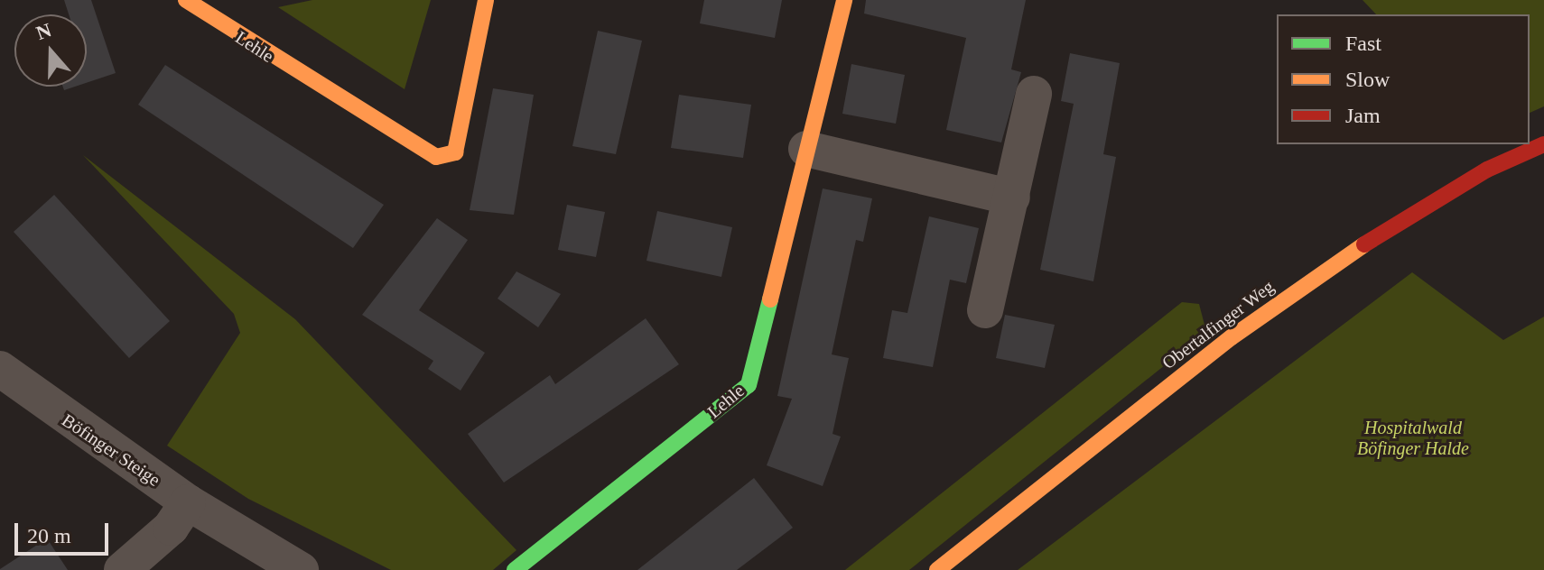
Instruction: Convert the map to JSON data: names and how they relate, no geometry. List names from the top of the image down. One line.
{"streets":{"street":["Lehle","Obertalfinger Weg","Böfinger Steige"]},"parks":["Hospitalwald Böfinger Halde"],"legend":["Fast","Slow","Jam"],"scale_bar":"20 m","north":"top"}
